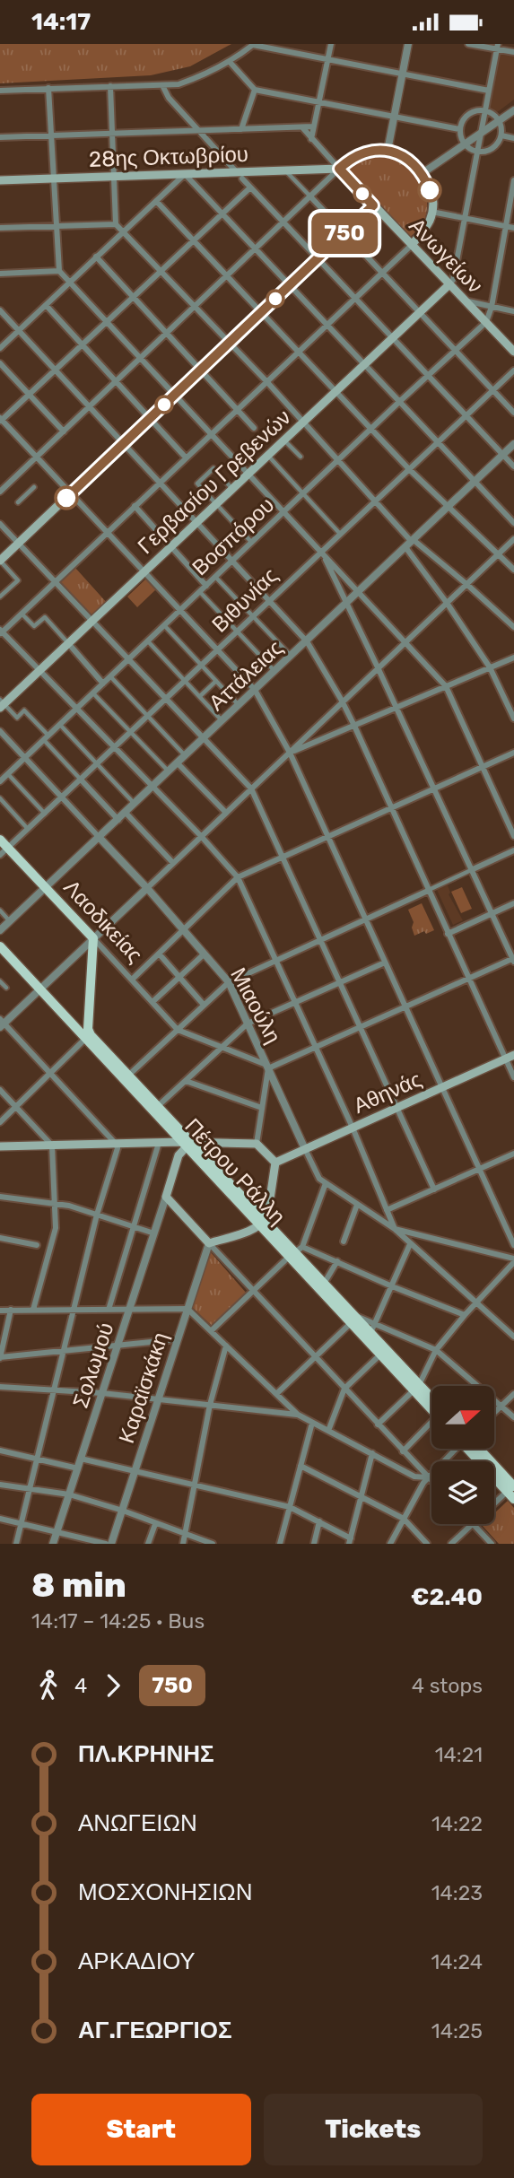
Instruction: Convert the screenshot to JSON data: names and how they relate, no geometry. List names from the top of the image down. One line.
{"streets":{"main road":["28ης Οκτωβρίου","Ανωγείων","Γερβασίου Γρεβενών","Λαοδικείας","Αθηνάς","Πέτρου Ράλλη"],"street":["Βοσπόρου","Βιθυνίας","Αττάλειας","Μιαούλη","Σολωμού","Καραϊσκάκη"]},"crossings":[["28ης Οκτωβρίου","Ανωγείων"],["Ανωγείων","Γερβασίου Γρεβενών"],["Ανωγείων","Βοσπόρου"],["Βιθυνίας","Λαοδικείας"],["Αττάλειας","Λαοδικείας"],["Αττάλειας","Μιαούλη"],["Λαοδικείας","Πέτρου Ράλλη"],["Μιαούλη","Αθηνάς"]],"lines":["bus line 750"],"north":"right","page":{"status":"14:17","on_map":"750","heading":["8 min","14:17 – 14:25 · Bus","€2.40"],"legs":["4","750","4 stops"],"list":[{"name":"ΠΛ.ΚΡΗΝΗΣ","value":"14:21"},{"name":"ΑΝΩΓΕΙΩΝ","value":"14:22"},{"name":"ΜΟΣΧΟΝΗΣΙΩΝ","value":"14:23"},{"name":"ΑΡΚΑΔΙΟΥ","value":"14:24"},{"name":"ΑΓ.ΓΕΩΡΓΙΟΣ","value":"14:25"}],"buttons":["Start","Tickets"]}}
